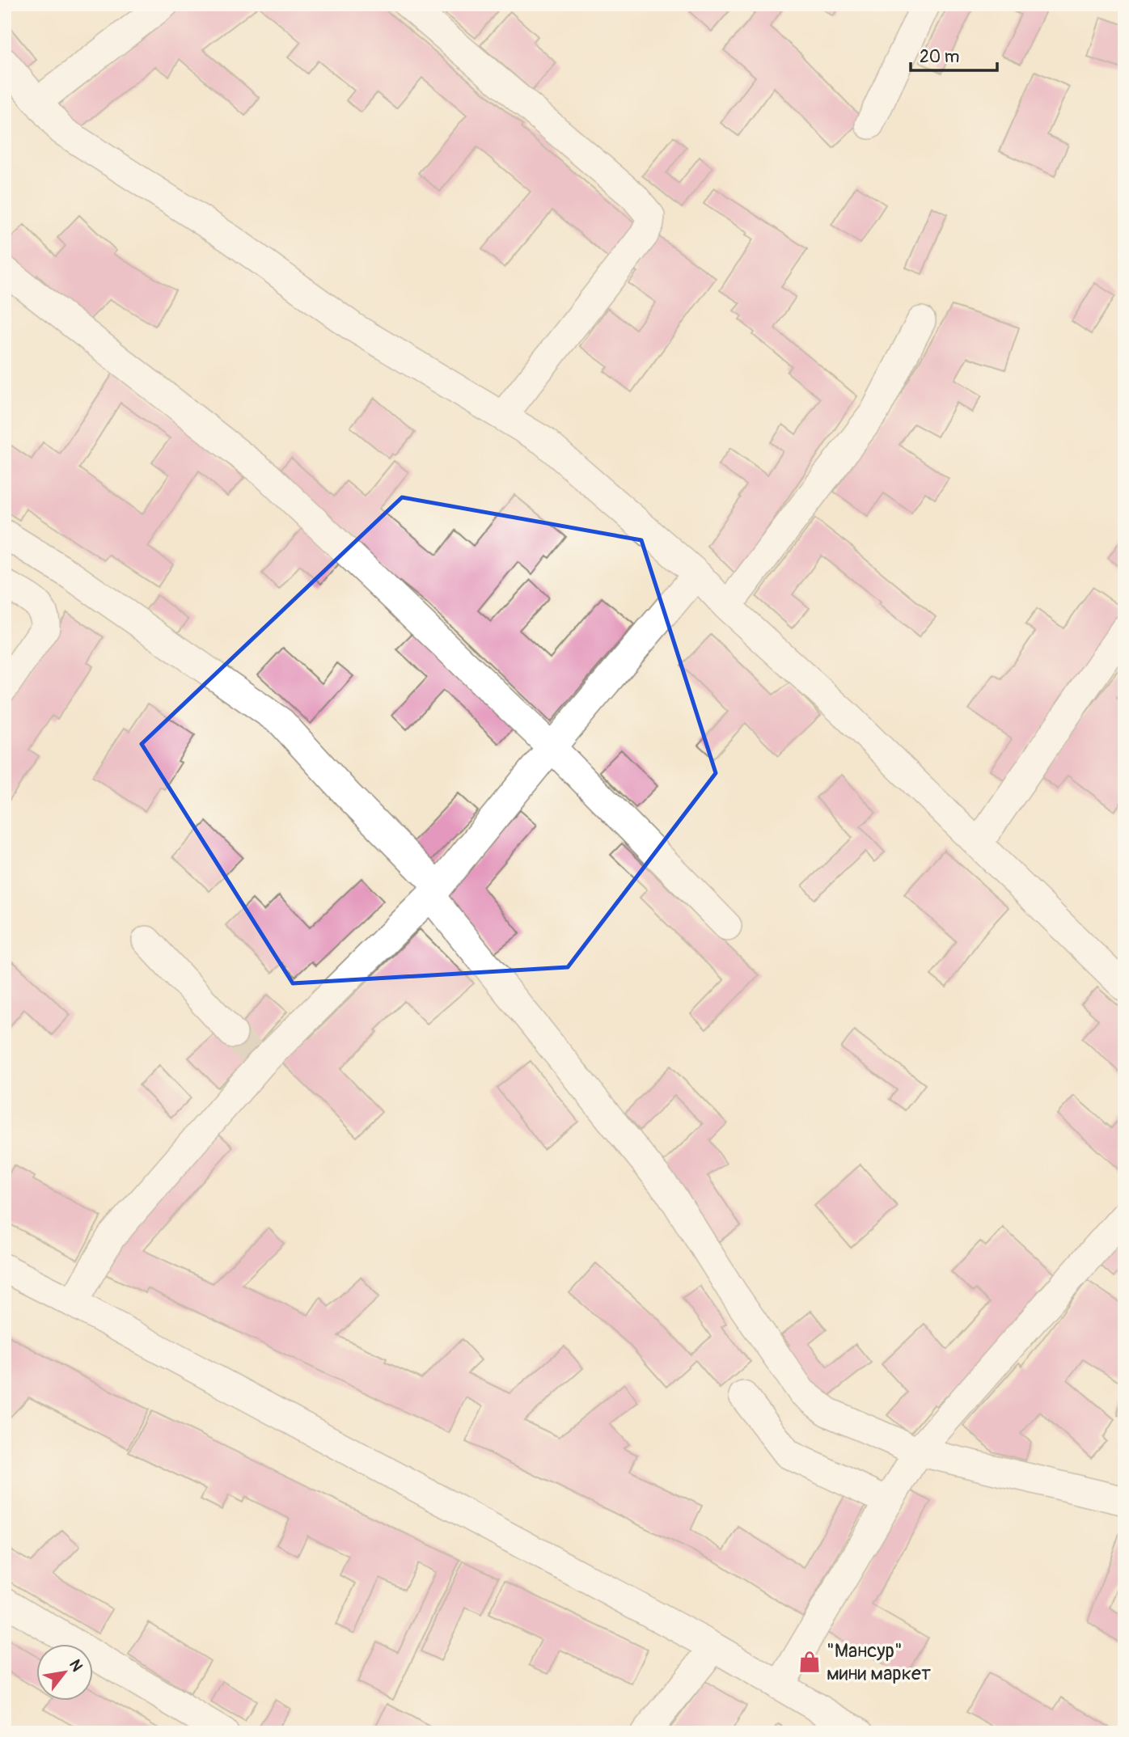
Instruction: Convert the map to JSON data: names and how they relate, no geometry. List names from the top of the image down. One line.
{"places":{"shop":["\"Мансур\" мини маркет"]},"scale_bar":"20 m","north":"top right"}
